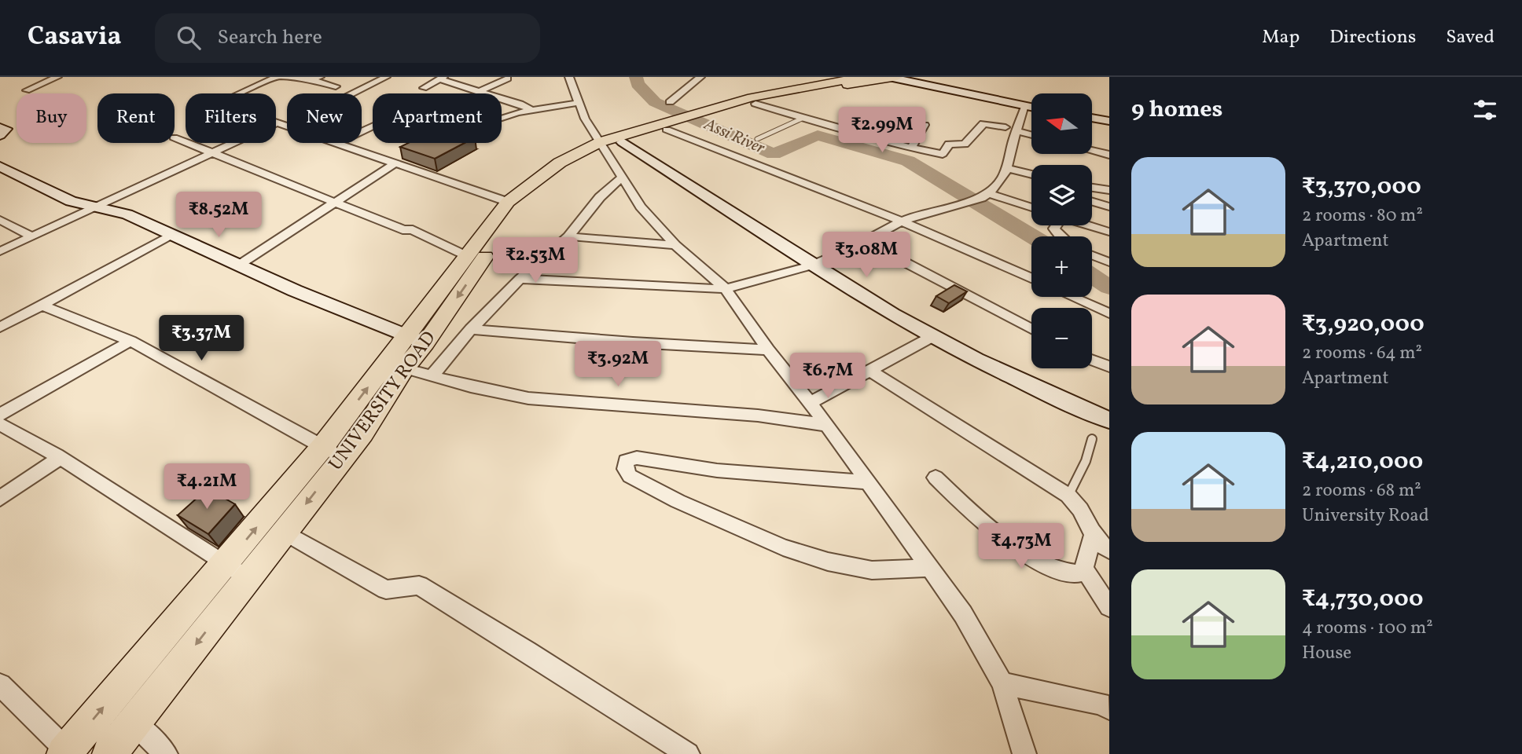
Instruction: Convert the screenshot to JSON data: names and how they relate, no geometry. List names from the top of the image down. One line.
{"streets":{"main road":["UNIVERSITY ROAD"]},"water":["Assi River"],"north":"left","page":{"header":"Casavia","search":"Search here","nav":["Map","Directions","Saved"],"heading":"9 homes","map_buttons":["+","−"],"chip":["Buy","Rent","Filters","New","Apartment"],"price":["₹2.99M","₹8.52M","₹3.08M","₹2.53M","₹3.37M","₹3.92M","₹6.7M","₹4.21M","₹4.73M"],"list":[{"name":"₹3,370,000","note":"2 rooms · 80 m² · Apartment"},{"name":"₹3,920,000","note":"2 rooms · 64 m² · Apartment"},{"name":"₹4,210,000","note":"2 rooms · 68 m² · University Road"},{"name":"₹4,730,000","note":"4 rooms · 100 m² · House"}]}}
